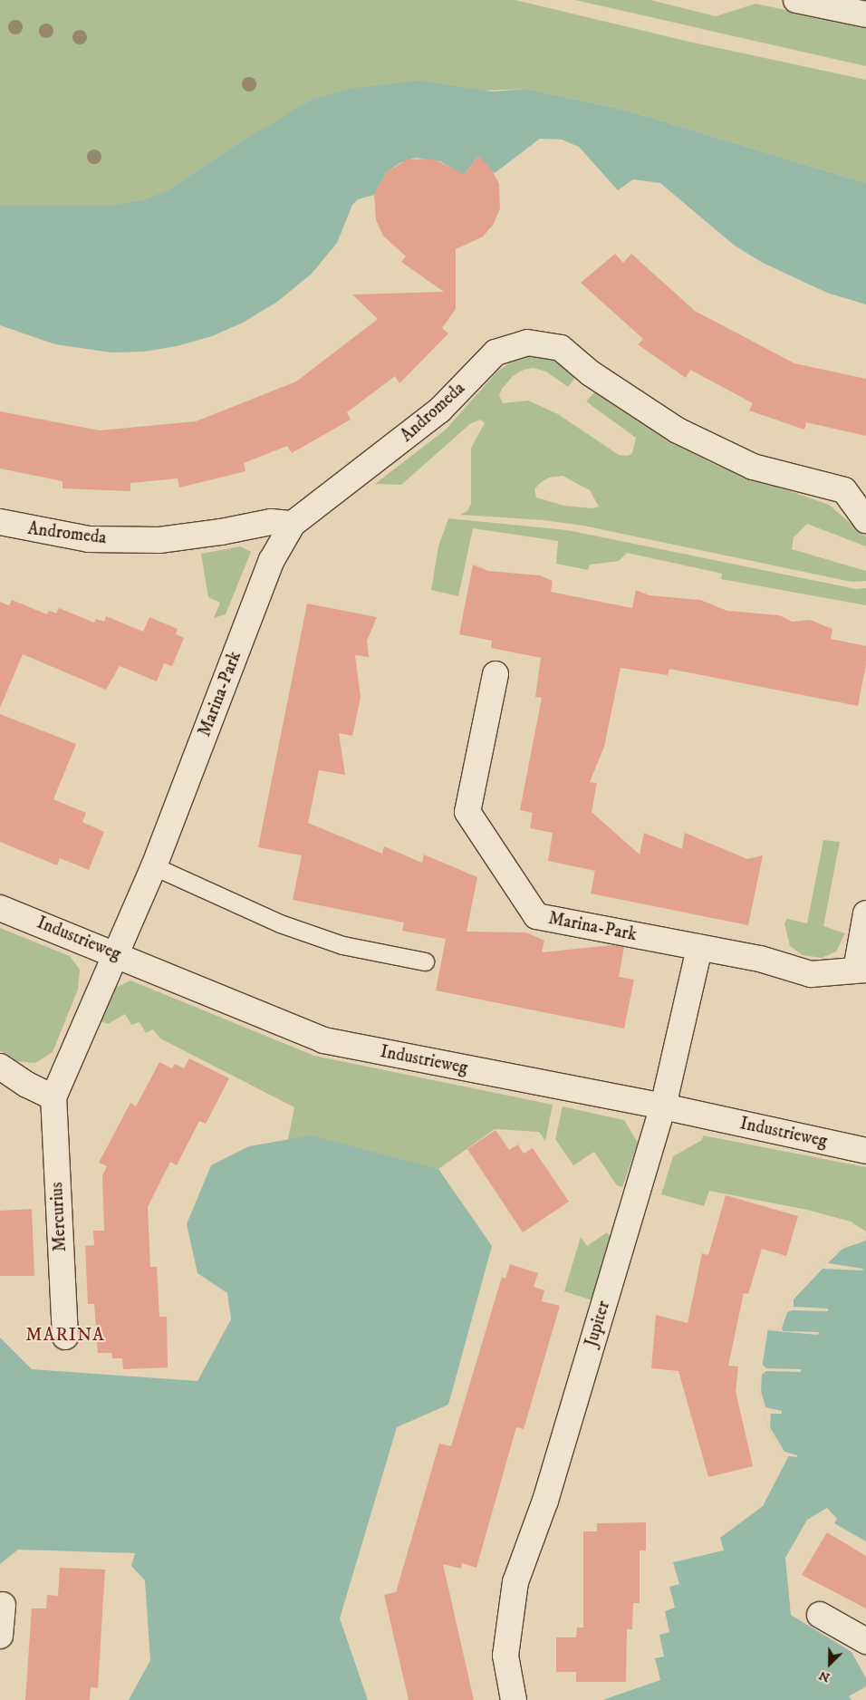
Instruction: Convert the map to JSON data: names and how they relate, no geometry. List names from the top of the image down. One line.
{"streets":{"street":["Andromeda","Marina-Park","Industrieweg","Mercurius","Jupiter"]},"crossings":[["Andromeda","Marina-Park"],["Marina-Park","Industrieweg"],["Marina-Park","Mercurius"],["Marina-Park","Jupiter"],["Industrieweg","Mercurius"],["Industrieweg","Jupiter"]],"districts":["MARINA"],"north":"bottom left"}
